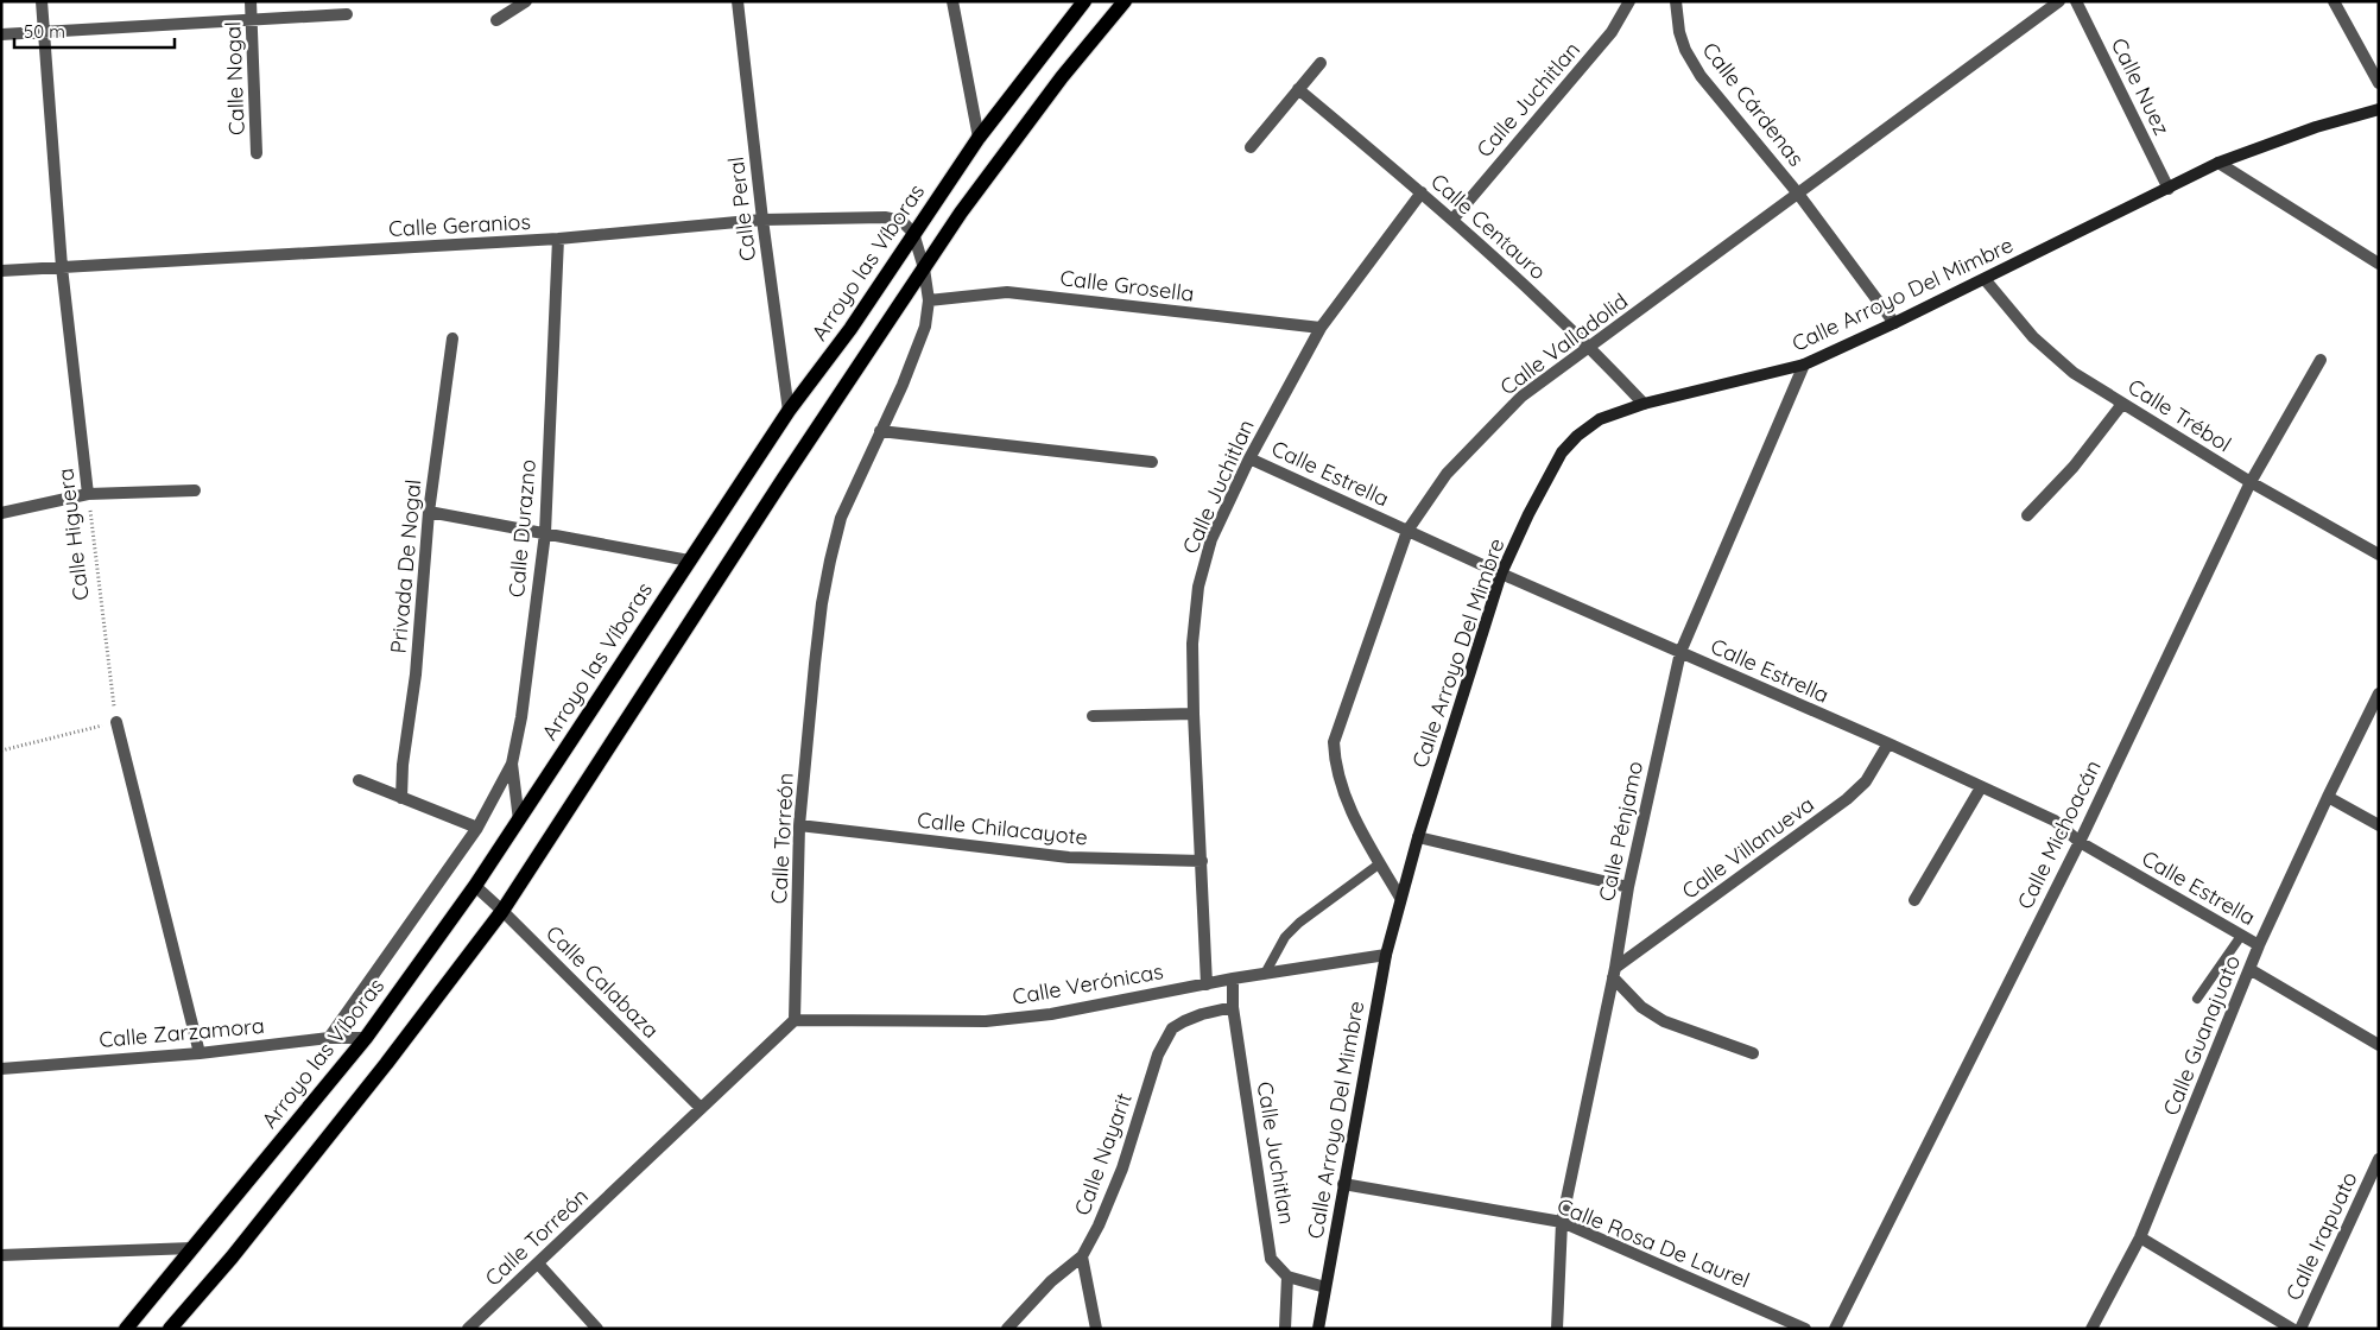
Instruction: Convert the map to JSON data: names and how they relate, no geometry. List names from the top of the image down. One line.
{"streets":{"main road":["Arroyo las Víboras"],"street":["Calle Nogal","Calle Nuez","Calle Juchitlan","Calle Cárdenas","Calle Peral","Calle Geranios","Calle Centauro","Calle Grosella","Calle Arroyo Del Mimbre","Calle Valladolid","Calle Trébol","Calle Estrella","Calle Durazno","Calle Higuera","Privada De Nogal","Calle Chilacayote","Calle Pénjamo","Calle Michoacán","Calle Torreón","Calle Villanueva","Calle Calabaza","Calle Verónicas","Calle Zarzamora","Calle Guanajuato","Calle Nayarit","Calle Irapuato","Calle Rosa De Laurel"]},"crossings":[["Calle Nuez","Calle Arroyo Del Mimbre"],["Calle Juchitlan","Calle Centauro"],["Calle Juchitlan","Calle Grosella"],["Calle Juchitlan","Calle Estrella"],["Calle Juchitlan","Calle Chilacayote"],["Calle Juchitlan","Calle Verónicas"],["Calle Juchitlan","Calle Nayarit"],["Calle Cárdenas","Calle Valladolid"],["Calle Peral","Calle Geranios"],["Calle Peral","Arroyo las Víboras"],["Calle Geranios","Arroyo las Víboras"],["Calle Geranios","Calle Durazno"],["Calle Geranios","Calle Higuera"],["Calle Geranios","Calle Torreón"],["Calle Centauro","Calle Arroyo Del Mimbre"],["Calle Centauro","Calle Valladolid"],["Arroyo las Víboras","Calle Durazno"],["Arroyo las Víboras","Calle Torreón"],["Arroyo las Víboras","Calle Calabaza"],["Arroyo las Víboras","Calle Zarzamora"],["Calle Grosella","Calle Torreón"],["Calle Arroyo Del Mimbre","Calle Valladolid"],["Calle Arroyo Del Mimbre","Calle Trébol"],["Calle Arroyo Del Mimbre","Calle Estrella"],["Calle Arroyo Del Mimbre","Calle Pénjamo"],["Calle Arroyo Del Mimbre","Calle Verónicas"],["Calle Arroyo Del Mimbre","Calle Rosa De Laurel"],["Calle Valladolid","Calle Estrella"],["Calle Trébol","Calle Michoacán"],["Calle Estrella","Calle Pénjamo"],["Calle Estrella","Calle Michoacán"],["Calle Estrella","Calle Villanueva"],["Calle Estrella","Calle Guanajuato"],["Calle Chilacayote","Calle Torreón"],["Calle Pénjamo","Calle Villanueva"],["Calle Pénjamo","Calle Rosa De Laurel"],["Calle Torreón","Calle Calabaza"],["Calle Torreón","Calle Verónicas"]],"scale_bar":"50 m"}
